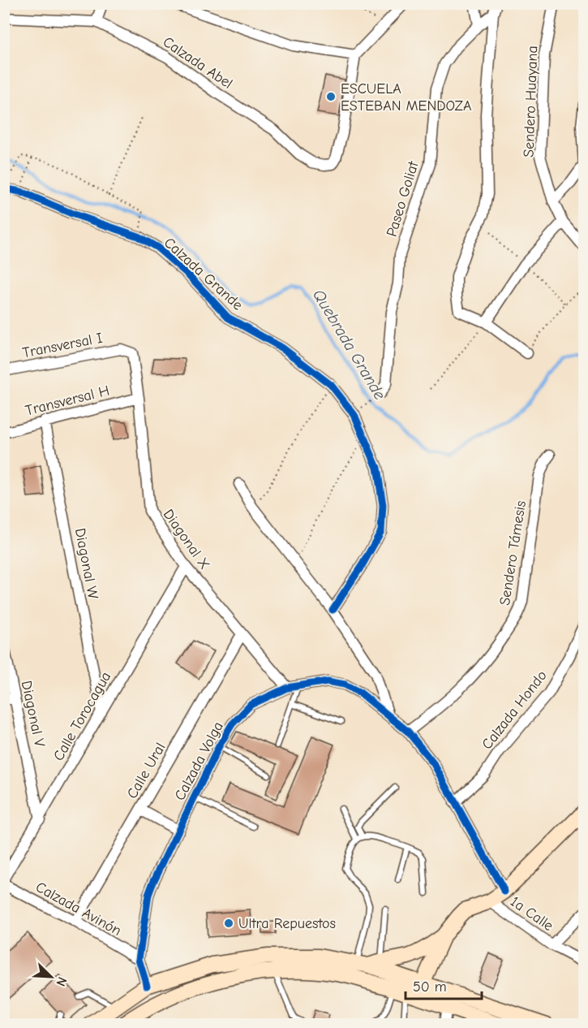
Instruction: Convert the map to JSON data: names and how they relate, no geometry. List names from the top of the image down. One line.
{"streets":{"street":["Calzada Abel","Sendero Huayana","Paseo Goliat","Calzada Grande","Transversal I","Transversal H","Diagonal X","Sendero Támesis","Diagonal W","Calzada Hondo","Diagonal V","Calle Torocagua","Calzada Volga","Calle Ural","Calzada Avinón","1a Calle"]},"crossings":[["Transversal I","Diagonal X"],["Transversal H","Diagonal X"],["Transversal H","Diagonal W"],["Diagonal X","Calle Torocagua"],["Diagonal X","Calzada Volga"],["Diagonal X","Calle Ural"],["Sendero Támesis","Calzada Volga"],["Diagonal W","Calle Torocagua"],["Calzada Hondo","Calzada Volga"],["Diagonal V","Calle Torocagua"],["Calzada Volga","Calzada Avinón"],["Calle Ural","Calzada Avinón"]],"water":["Quebrada Grande"],"places":["ESCUELA ESTEBAN MENDOZA","Ultra Repuestos"],"scale_bar":"50 m","north":"bottom right"}
